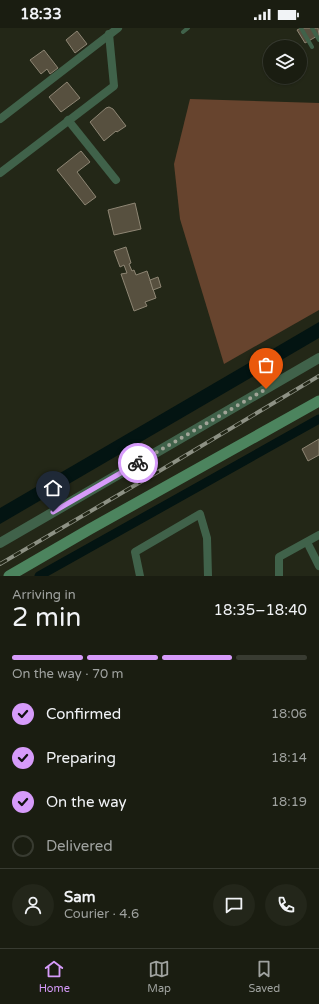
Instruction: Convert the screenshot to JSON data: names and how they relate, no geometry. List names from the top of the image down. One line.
{"page":{"status":"18:33","heading":["2 min","Arriving in","18:35–18:40"],"panel":["Sam","Courier · 4.6"],"bar":"On the way · 70 m","list":[["Confirmed","18:06"],["Preparing","18:14"],["On the way","18:19"],"Delivered"],"tabs":["Home","Map","Saved"]}}
